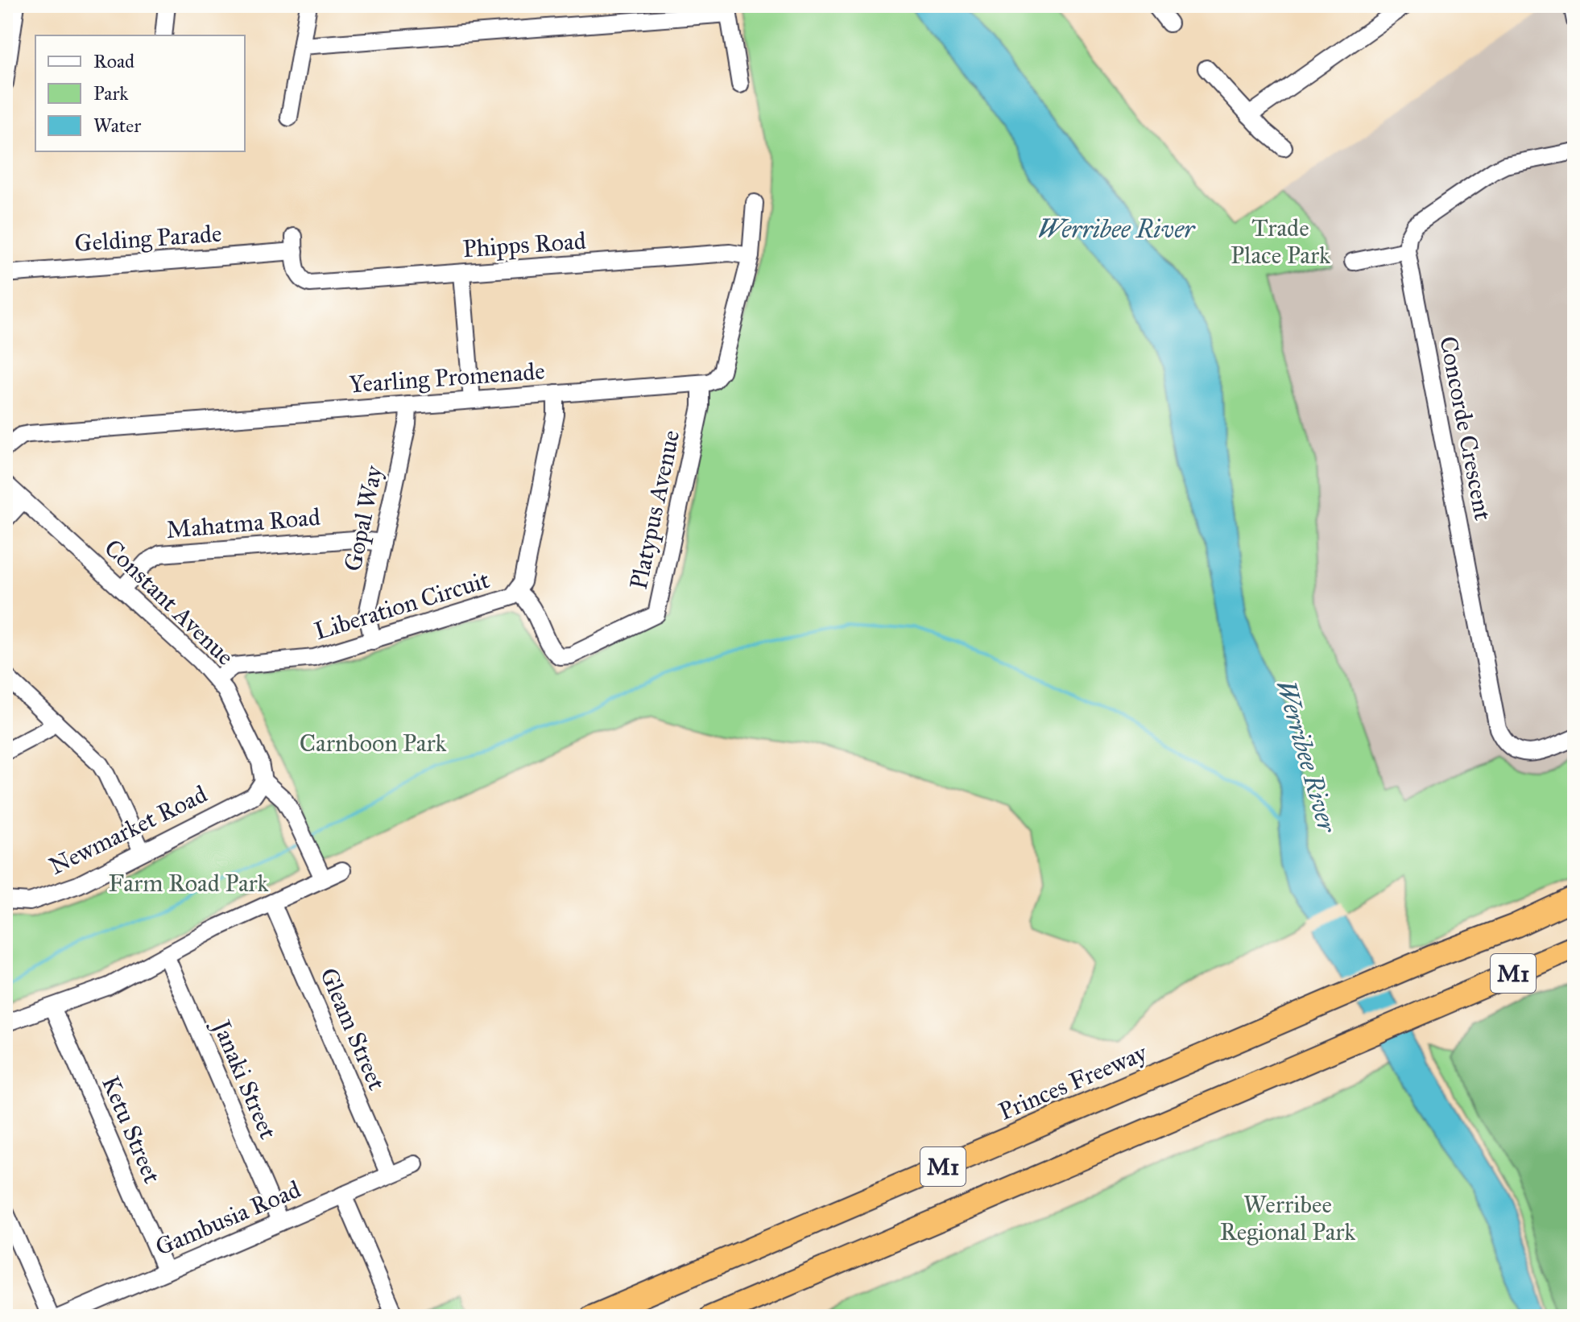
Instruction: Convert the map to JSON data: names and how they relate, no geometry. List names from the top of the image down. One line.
{"streets":{"highway":["M1","Princes Freeway"],"street":["Gelding Parade","Phipps Road","Yearling Promenade","Concorde Crescent","Platypus Avenue","Gopal Way","Mahatma Road","Constant Avenue","Liberation Circuit","Newmarket Road","Gleam Street","Janaki Street","Ketu Street","Gambusia Road"]},"crossings":[["Gelding Parade","Phipps Road"],["Yearling Promenade","Platypus Avenue"],["Yearling Promenade","Gopal Way"],["Yearling Promenade","Liberation Circuit"],["Platypus Avenue","Liberation Circuit"],["Gopal Way","Mahatma Road"],["Gopal Way","Liberation Circuit"],["Mahatma Road","Constant Avenue"],["Constant Avenue","Liberation Circuit"],["Constant Avenue","Newmarket Road"],["Gleam Street","Gambusia Road"],["Janaki Street","Gambusia Road"],["Ketu Street","Gambusia Road"]],"water":["Werribee River"],"parks":["Trade Place Park","Carnboon Park","Farm Road Park","Werribee Regional Park"],"legend":["Road","Park","Water"]}
